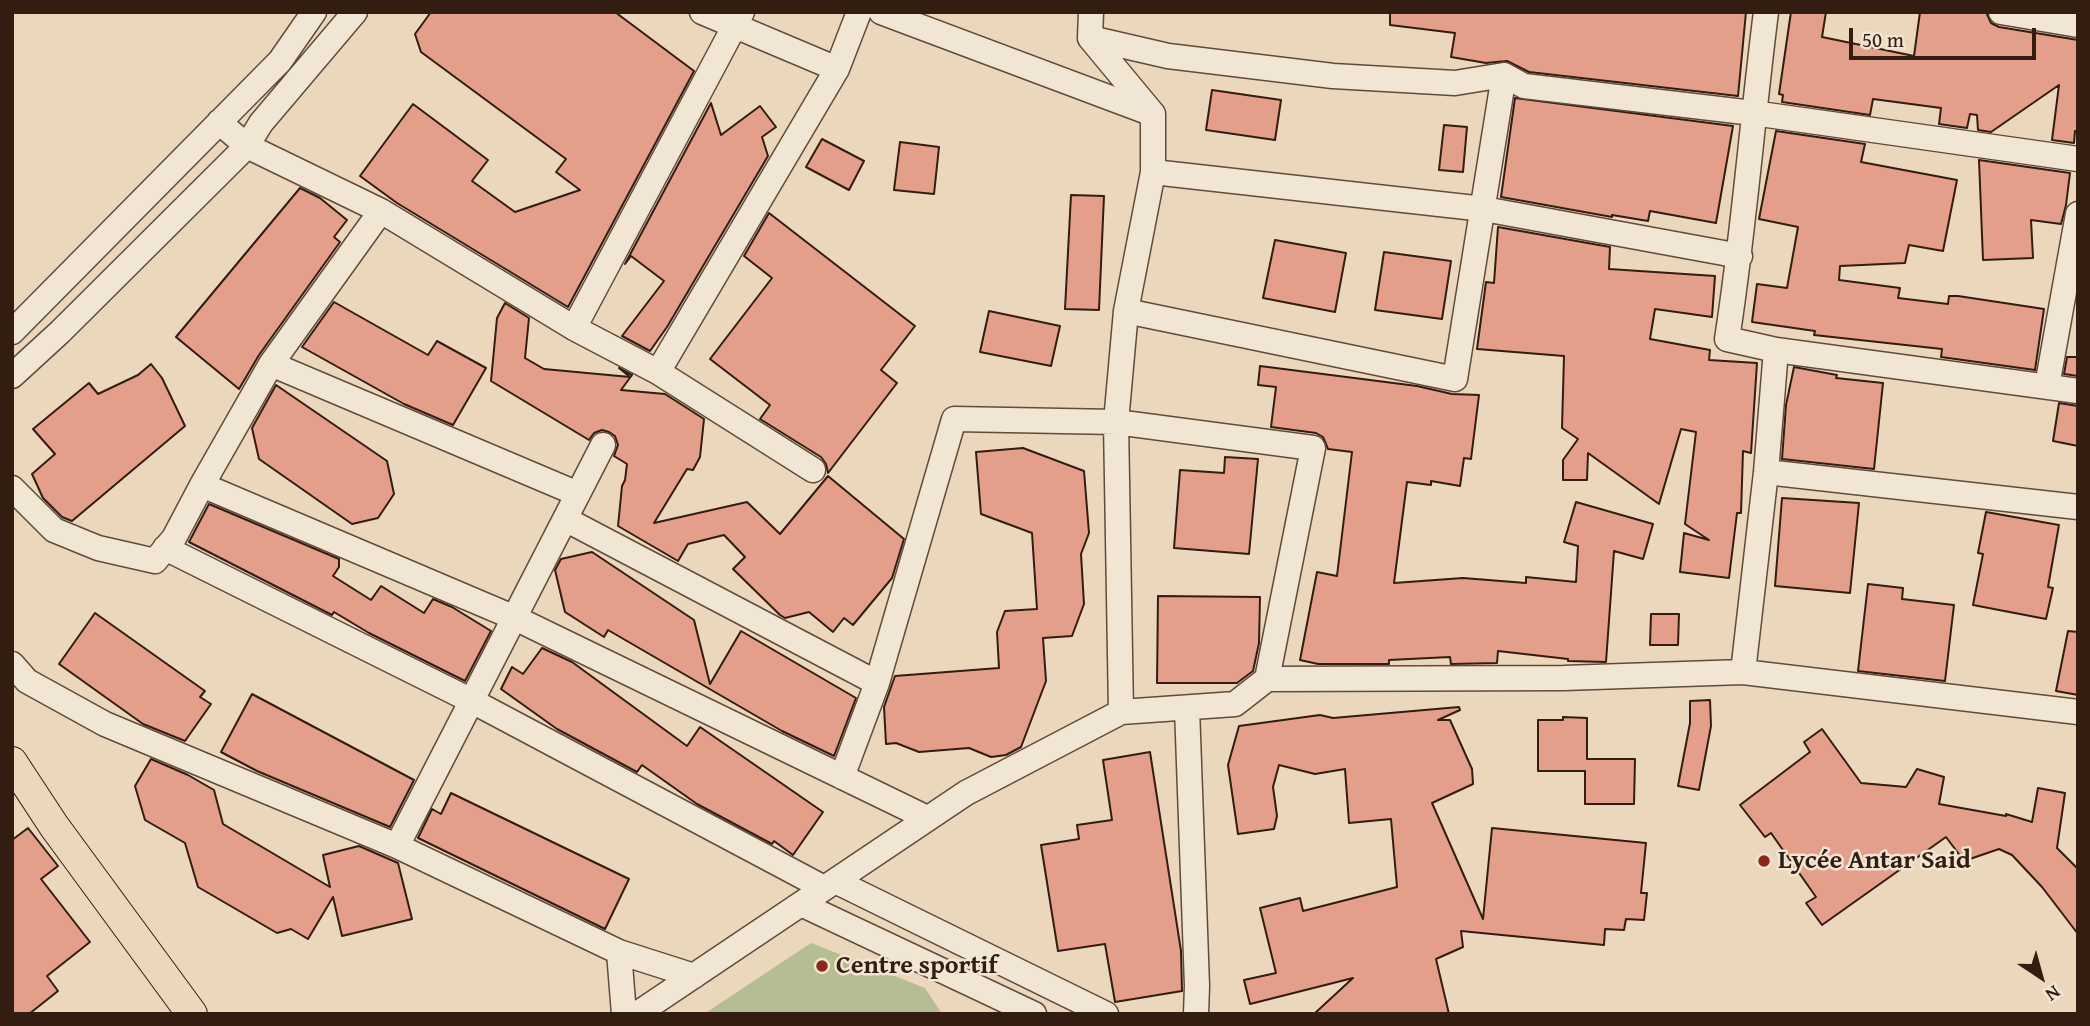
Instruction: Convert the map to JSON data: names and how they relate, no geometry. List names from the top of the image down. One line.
{"places":["Lycée Antar Said","Centre sportif"],"scale_bar":"50 m","north":"bottom right"}
